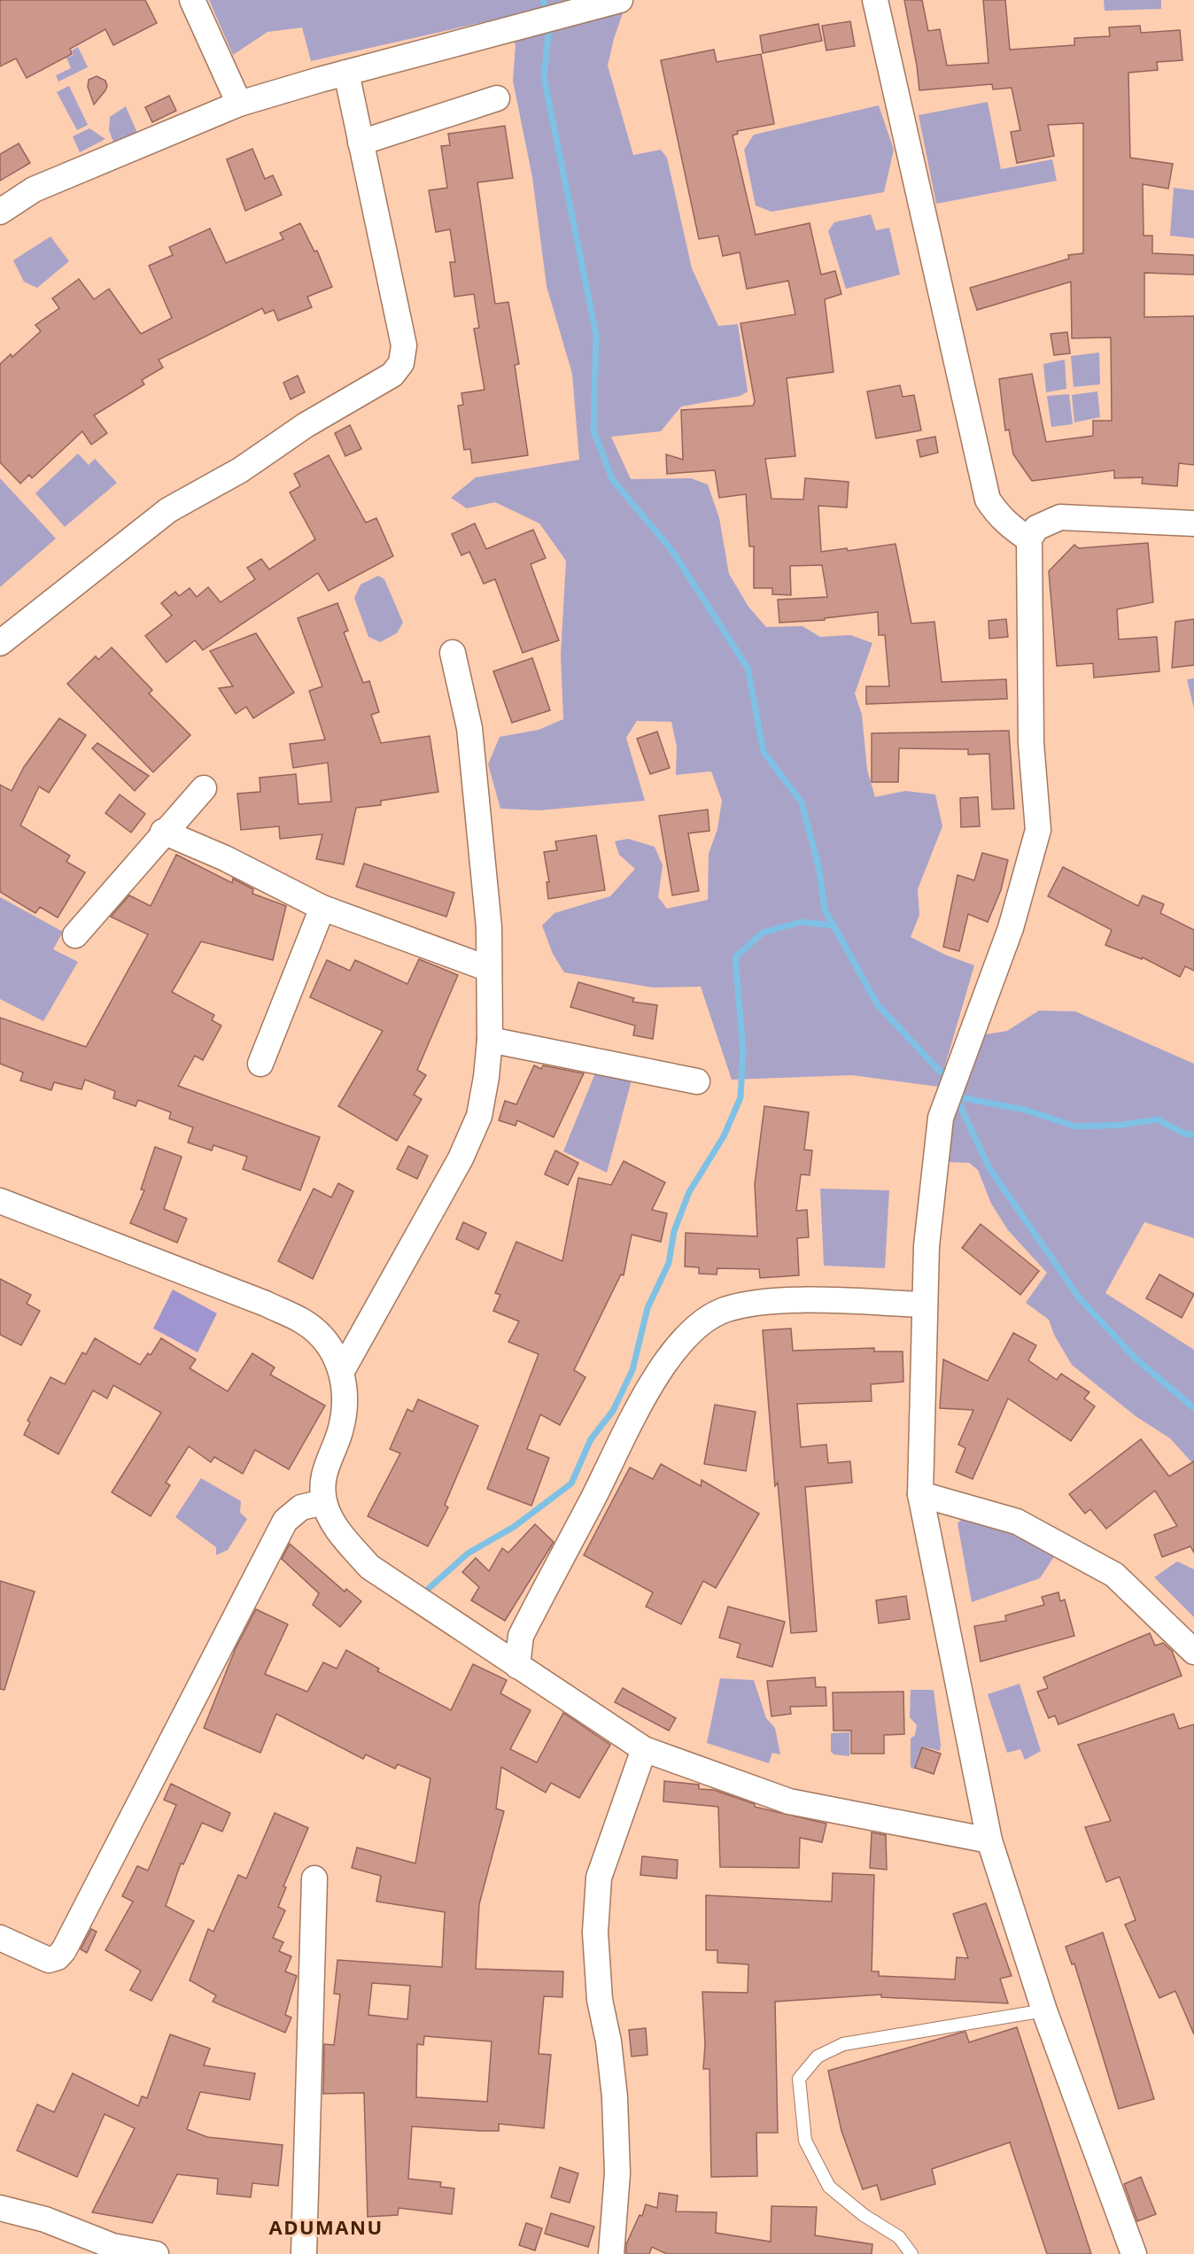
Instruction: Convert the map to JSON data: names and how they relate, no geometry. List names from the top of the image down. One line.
{"districts":["ADUMANU"]}
